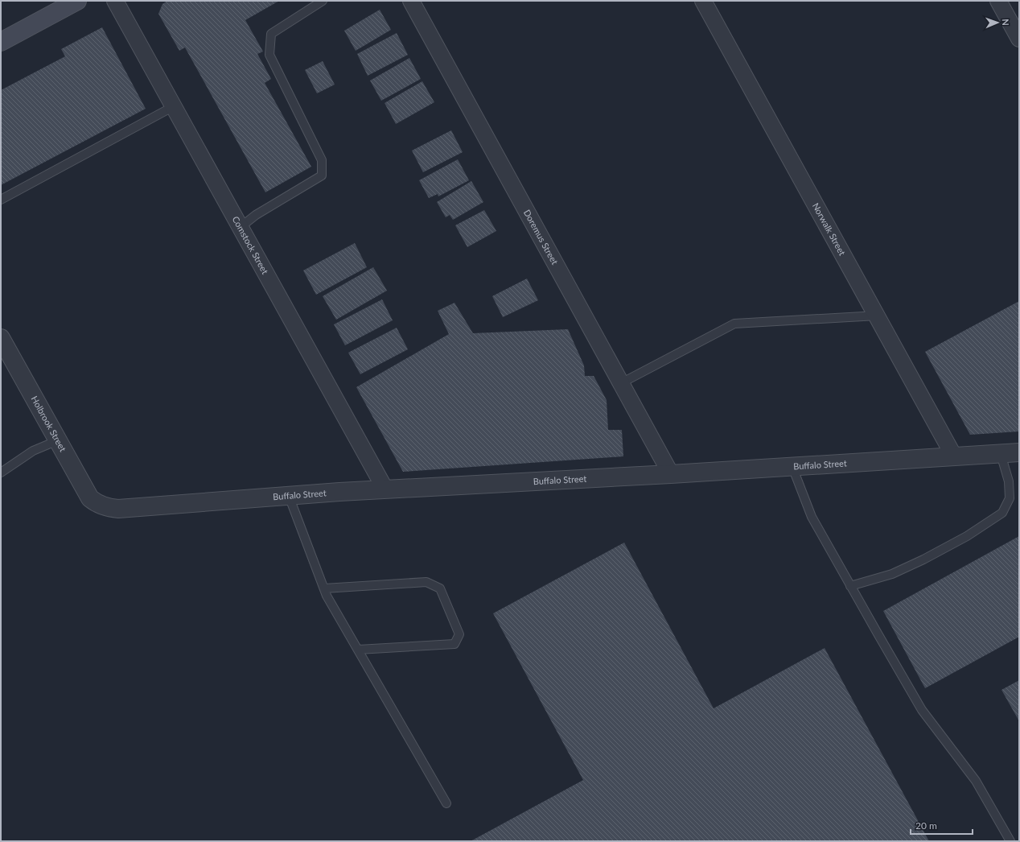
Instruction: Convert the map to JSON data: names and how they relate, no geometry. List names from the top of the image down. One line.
{"streets":{"street":["Norwalk Street","Doremus Street","Comstock Street","Holbrook Street","Buffalo Street"]},"crossings":[["Norwalk Street","Buffalo Street"],["Doremus Street","Buffalo Street"],["Comstock Street","Buffalo Street"],["Holbrook Street","Buffalo Street"]],"scale_bar":"20 m","north":"right"}
